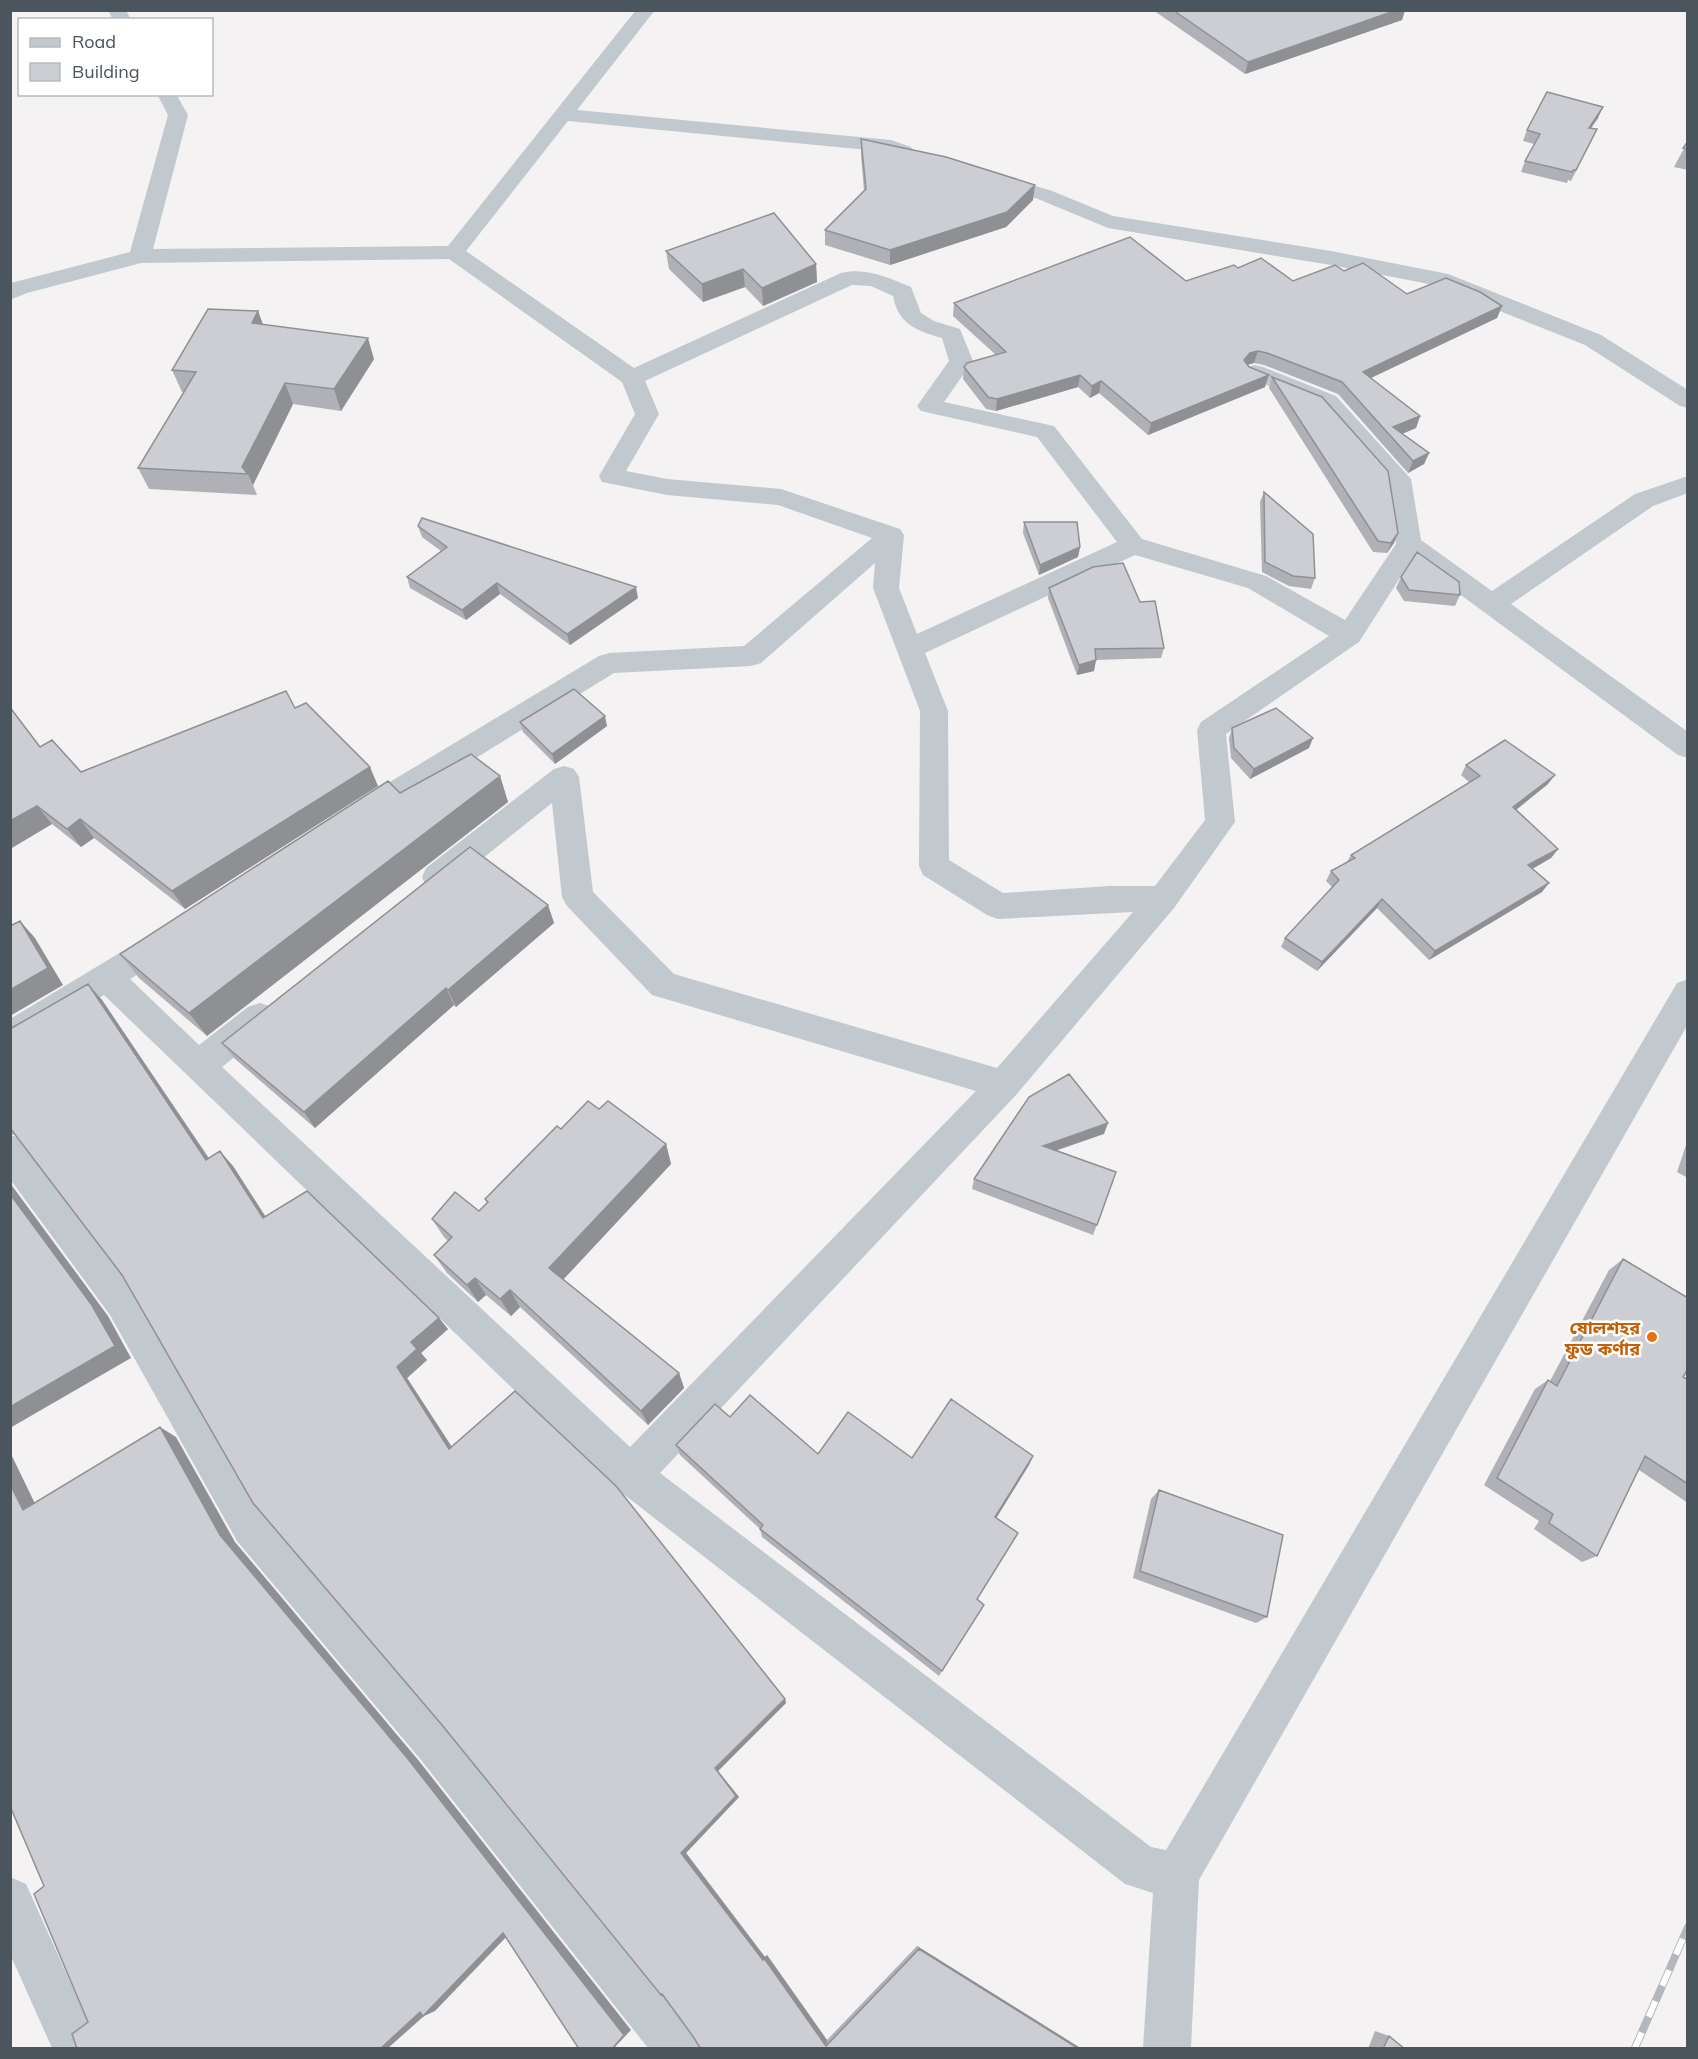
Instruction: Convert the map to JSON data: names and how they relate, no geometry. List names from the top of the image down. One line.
{"places":["ষোলশহর ফুড কর্ণার"],"legend":["Road","Building"]}
